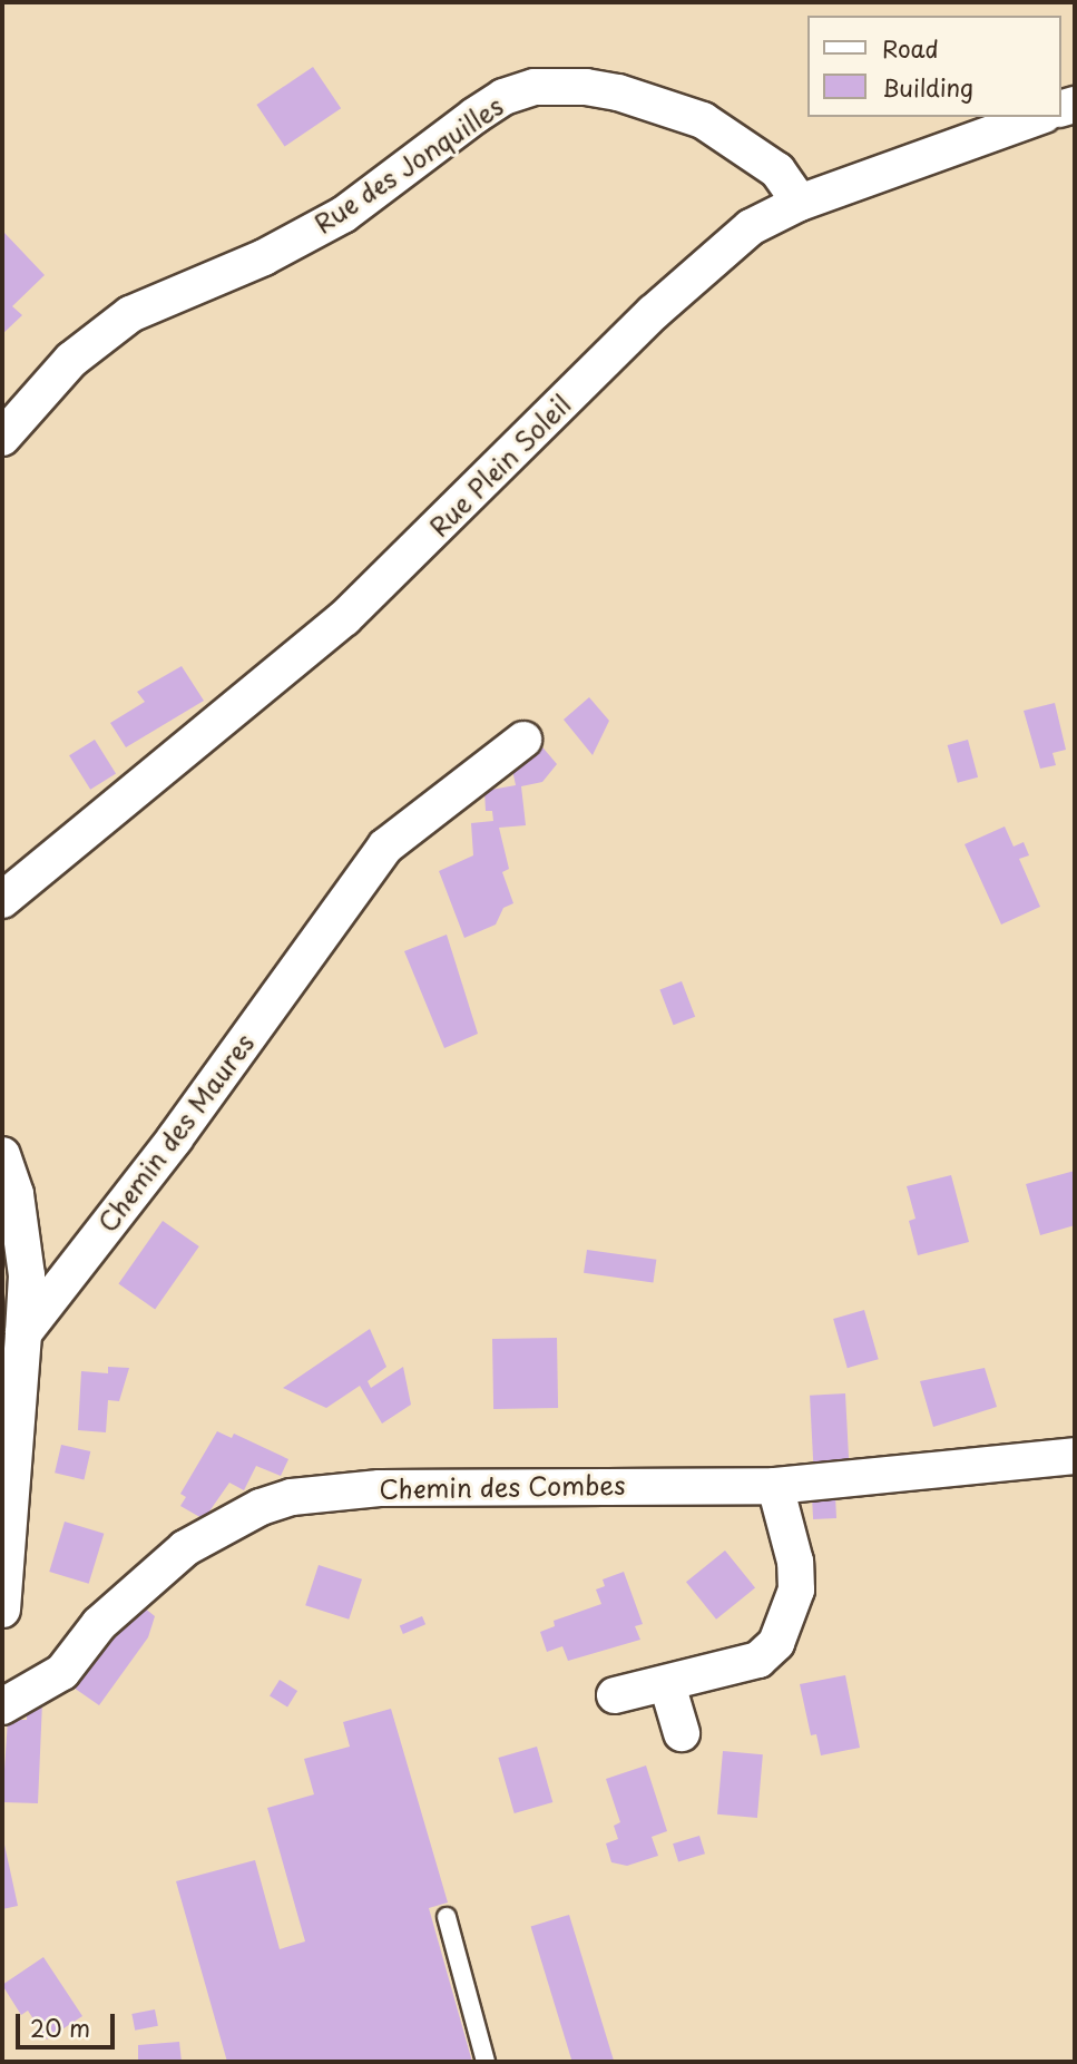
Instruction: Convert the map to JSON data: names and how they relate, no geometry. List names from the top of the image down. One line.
{"streets":{"street":["Rue des Jonquilles","Rue Plein Soleil","Chemin des Maures","Chemin des Combes"]},"crossings":[["Rue des Jonquilles","Rue Plein Soleil"]],"legend":["Road","Building"],"scale_bar":"20 m"}
